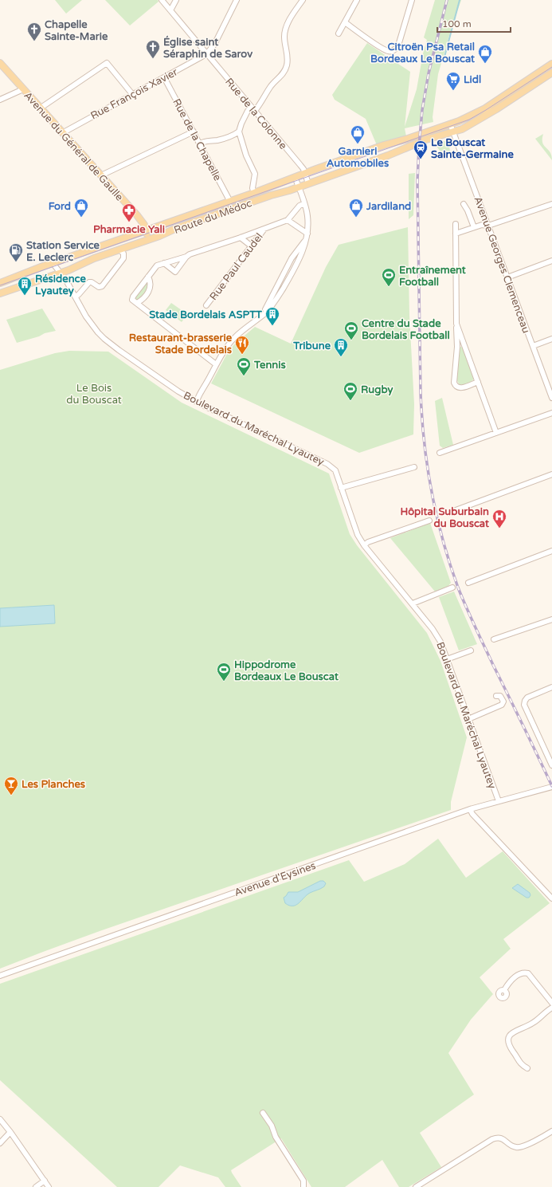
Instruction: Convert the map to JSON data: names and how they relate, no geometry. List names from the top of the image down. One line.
{"streets":{"main road":["Avenue du Général de Gaulle","Route du Médoc"],"street":["Rue François Xavier","Rue de la Colonne","Rue de la Chapelle","Avenue Georges Clemenceau","Rue Paul Caudel","Boulevard du Maréchal Lyautey","Avenue d'Eysines"]},"crossings":[["Rue François Xavier","Rue de la Colonne"],["Rue François Xavier","Rue de la Chapelle"],["Rue François Xavier","Avenue du Général de Gaulle"],["Rue de la Colonne","Route du Médoc"],["Rue de la Chapelle","Route du Médoc"],["Avenue du Général de Gaulle","Route du Médoc"],["Route du Médoc","Avenue Georges Clemenceau"],["Route du Médoc","Boulevard du Maréchal Lyautey"],["Boulevard du Maréchal Lyautey","Avenue d'Eysines"]],"parks":["Le Bois du Bouscat"],"places":{"church":["Chapelle Sainte-Marie","Église saint Séraphin de Sarov"],"shop":["Citroën Psa Retail Bordeaux Le Bouscat","Garnieri Automobiles","Ford","Jardiland"],"supermarket":["Lidl"],"station":["Le Bouscat Sainte-Germaine"],"pharmacy":["Pharmacie Yali"],"fuel station":["Station Service E. Leclerc"],"sports":["Entraînement Football","Centre du Stade Bordelais Football","Tennis","Rugby","Hippodrome Bordeaux Le Bouscat"],"building":["Résidence Lyautey","Stade Bordelais ASPTT","Tribune"],"restaurant":["Restaurant-brasserie Stade Bordelais"],"hospital":["Hôpital Suburbain du Bouscat"],"bar":["Les Planches"]},"scale_bar":"100 m"}
